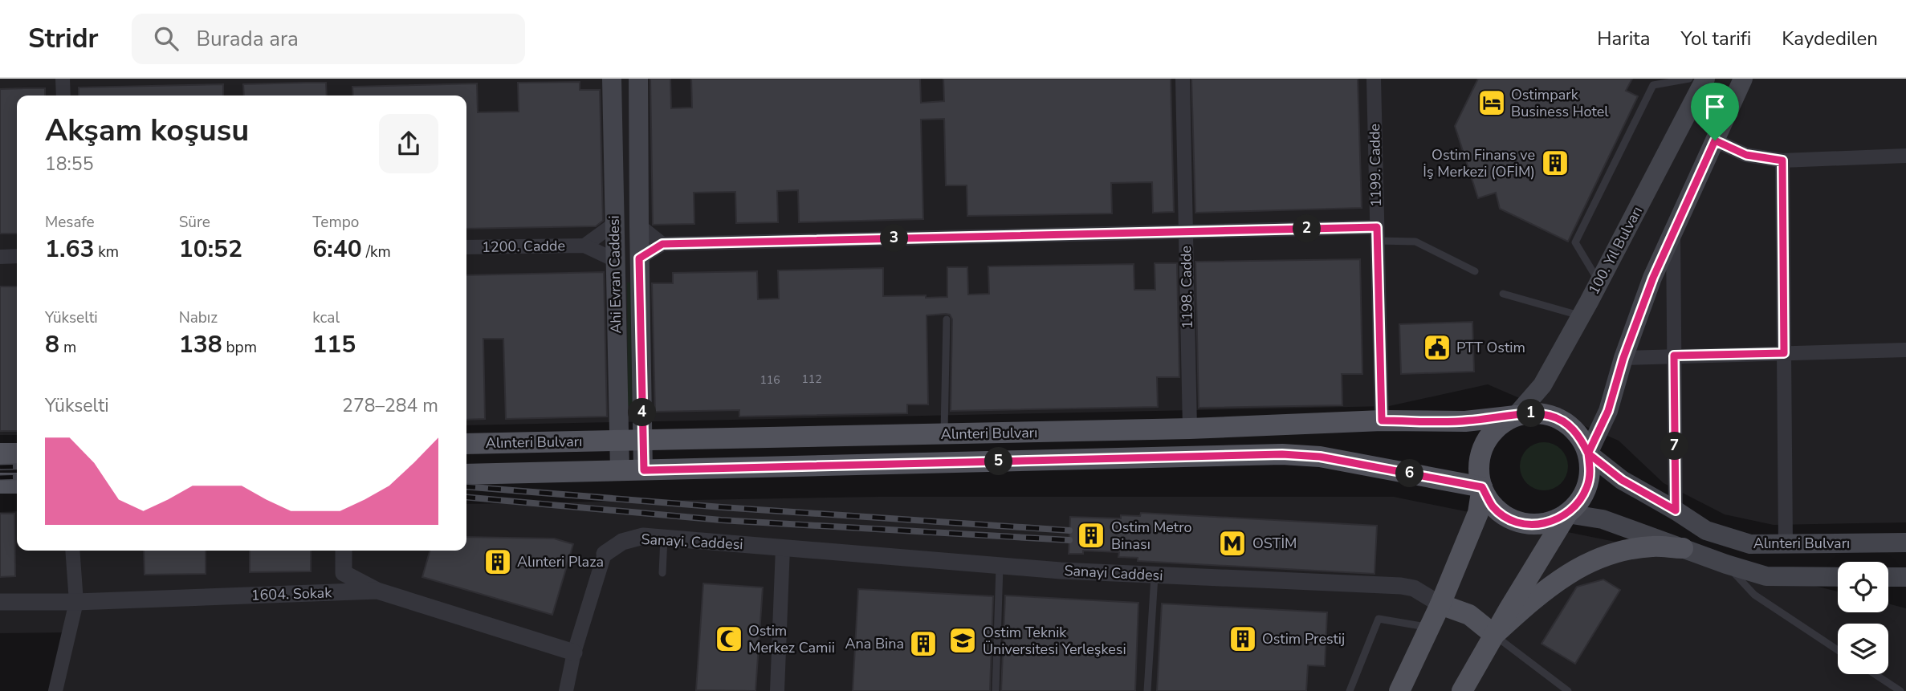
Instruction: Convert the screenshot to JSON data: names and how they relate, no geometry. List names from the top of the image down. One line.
{"streets":{"main road":["1200. Cadde","100. Yıl Bulvarı","Ahi Evran Caddesi","Alınteri Bulvarı"],"street":["1199. Cadde","1198. Cadde","Sanayi. Caddesi","Sanayi Caddesi","1604. Sokak"]},"crossings":[["1199. Cadde","Alınteri Bulvarı"],["1200. Cadde","Ahi Evran Caddesi"],["100. Yıl Bulvarı","Alınteri Bulvarı"],["Ahi Evran Caddesi","Alınteri Bulvarı"],["1198. Cadde","Alınteri Bulvarı"],["Sanayi. Caddesi","Sanayi Caddesi"]],"places":{"hotel":["Ostimpark Business Hotel"],"building":["Ostim Finans ve İş Merkezi (OFİM)","Ostim Metro Binası","Alınteri Plaza","Ostim Prestij","Ana Bina"],"public building":["PTT Ostim"],"metro station":["OSTİM"],"mosque":["Ostim Merkez Camii"],"school or university":["Ostim Teknik Üniversitesi Yerleşkesi"]},"house_numbers":["112","116"],"page":{"header":"Stridr","search":"Burada ara","nav":["Harita","Yol tarifi","Kaydedilen"],"heading":["Akşam koşusu","18:55"],"stats":[["Mesafe","1.63 km"],["Süre","10:52"],["Tempo","6:40 /km"],["Yükselti","8 m"],["Nabız","138 bpm"],["kcal","115"]],"pins":["2","3","4","1","7","5","6"],"chart":["Yükselti","278–284 m"]}}
